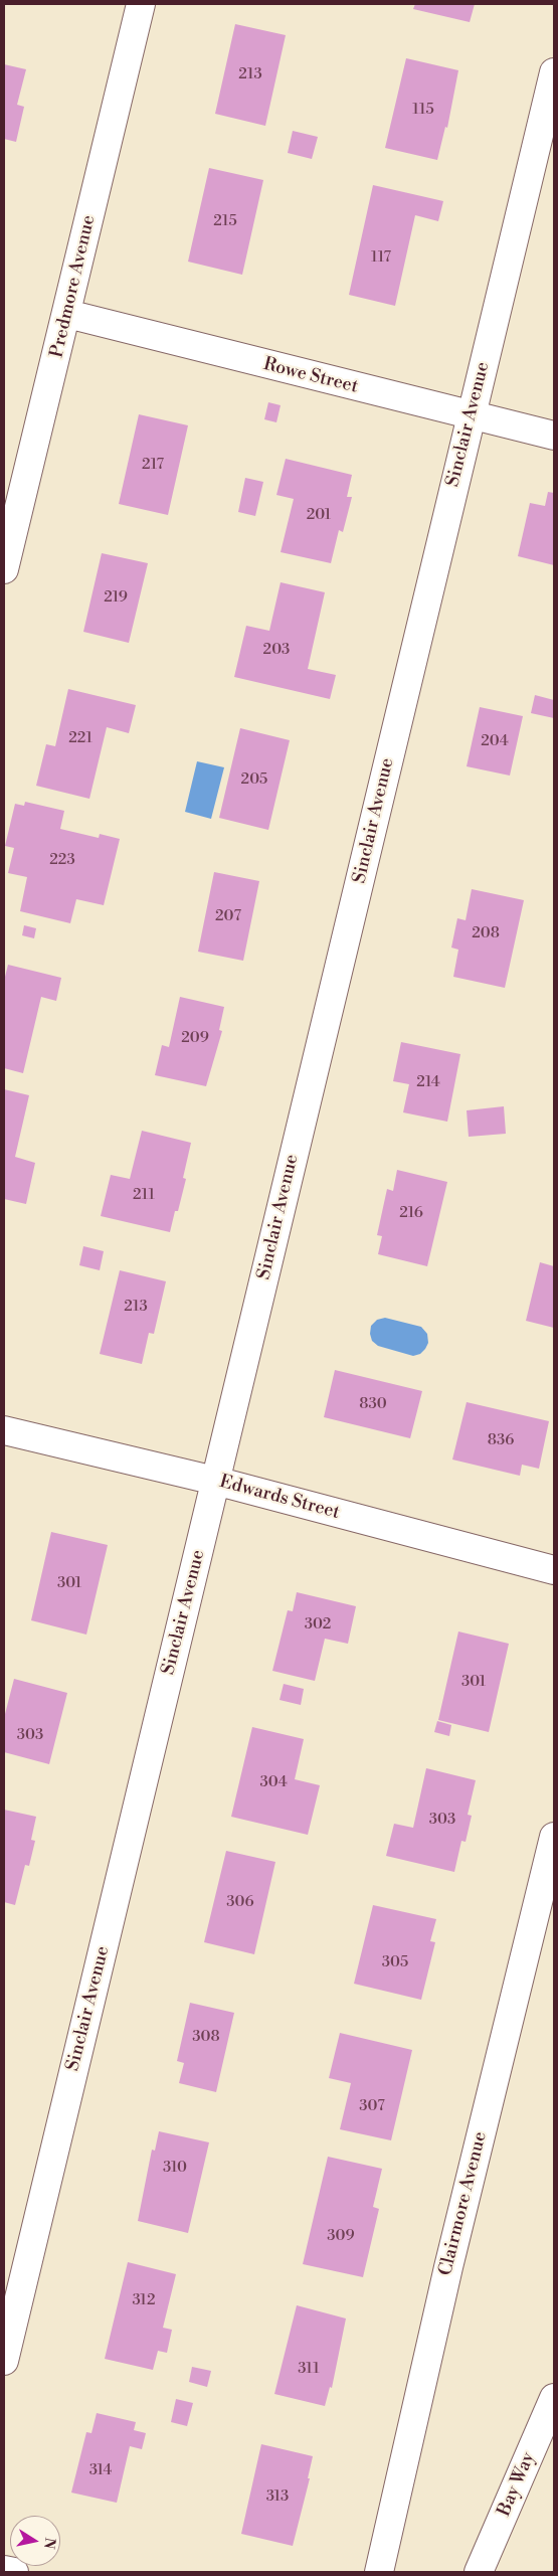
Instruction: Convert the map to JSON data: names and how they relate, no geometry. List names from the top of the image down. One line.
{"streets":{"street":["Predmore Avenue","Rowe Street","Sinclair Avenue","Edwards Street","Clairmore Avenue","Bay Way"]},"crossings":[["Predmore Avenue","Rowe Street"],["Rowe Street","Sinclair Avenue"],["Sinclair Avenue","Edwards Street"]],"house_numbers":["213","115","215","117","217","201","219","203","221","204","205","223","207","208","209","214","211","216","213","830","836","301","302","301","303","304","303","306","305","308","307","310","309","312","311","314","313"],"north":"right"}
